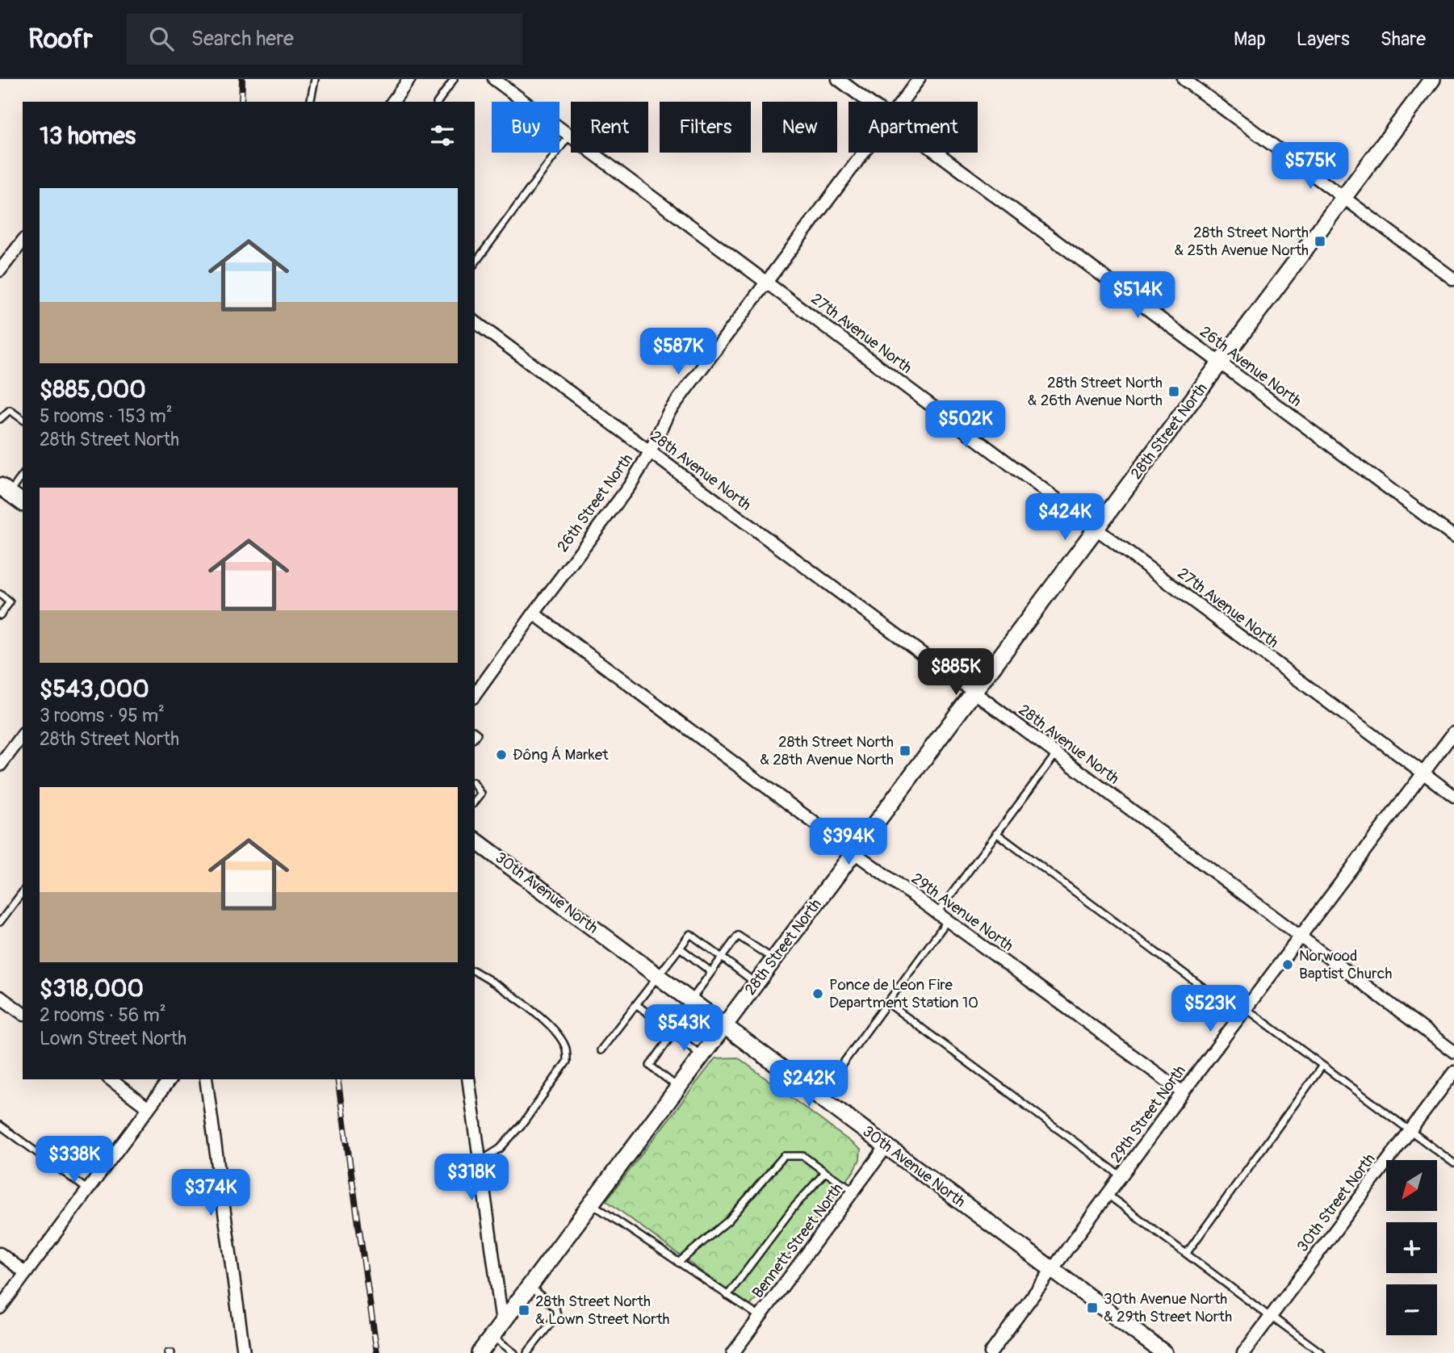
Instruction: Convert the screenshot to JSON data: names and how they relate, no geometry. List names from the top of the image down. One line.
{"streets":{"street":["27th Avenue North","26th Avenue North","28th Street North","28th Avenue North","26th Street North","30th Avenue North","29th Avenue North","29th Street North","30th Street North","Bennett Street North"]},"crossings":[["27th Avenue North","28th Street North"],["27th Avenue North","26th Street North"],["27th Avenue North","29th Street North"],["26th Avenue North","28th Street North"],["28th Street North","28th Avenue North"],["28th Street North","30th Avenue North"],["28th Street North","29th Avenue North"],["28th Avenue North","26th Street North"],["28th Avenue North","29th Street North"],["26th Street North","29th Avenue North"],["30th Avenue North","29th Street North"],["30th Avenue North","Bennett Street North"],["29th Avenue North","29th Street North"]],"places":{"transit":["28th Street North & 25th Avenue North","28th Street North & 26th Avenue North","28th Street North & 28th Avenue North","30th Avenue North & 29th Street North","28th Street North & Lown Street North"],"other":["Đông Á Market","Norwood Baptist Church","Ponce de Leon Fire Department Station 10"]},"north":"bottom left","page":{"header":"Roofr","search":"Search here","nav":["Map","Layers","Share"],"chip":["Buy","Rent","Filters","New","Apartment"],"heading":"13 homes","price":["$575K","$514K","$587K","$502K","$424K","$885K","$394K","$523K","$543K","$242K","$338K","$318K","$374K"],"list":[{"name":"$885,000","note":"5 rooms · 153 m² · 28th Street North"},{"name":"$543,000","note":"3 rooms · 95 m² · 28th Street North"},{"name":"$318,000","note":"2 rooms · 56 m² · Lown Street North"}],"map_buttons":["+","−"]}}
